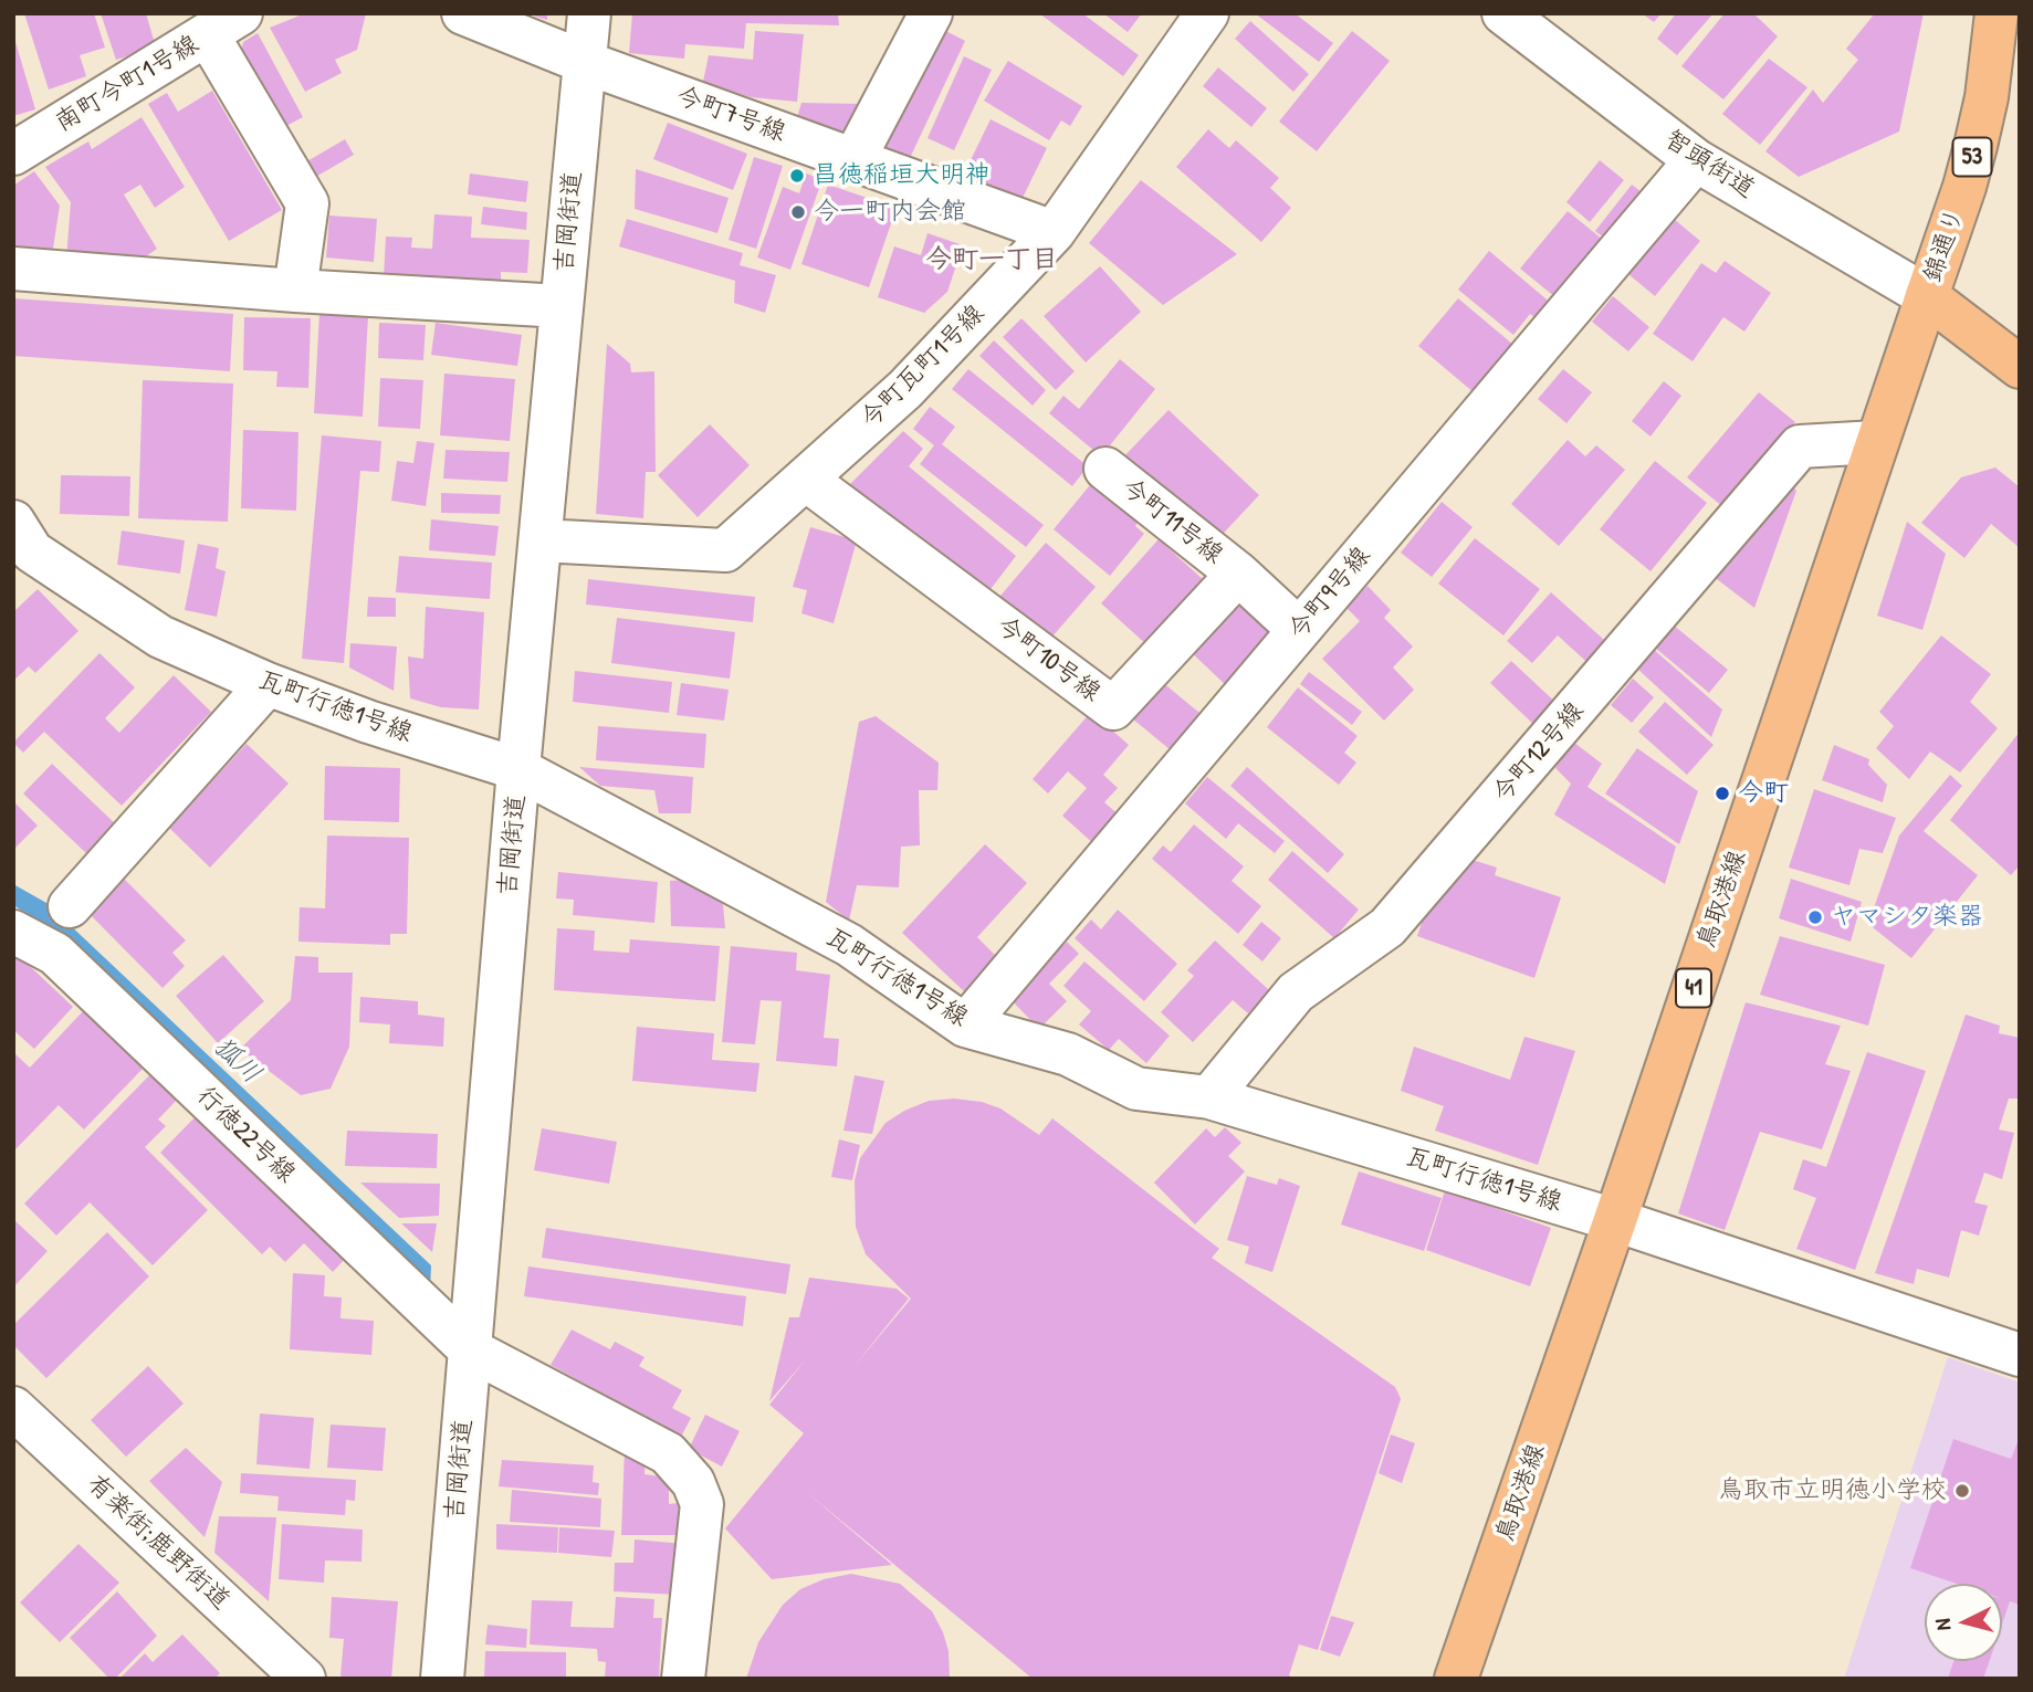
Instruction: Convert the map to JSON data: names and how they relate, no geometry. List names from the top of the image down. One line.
{"streets":{"main road":["53","錦通り","鳥取港線","41"],"street":["南町今町1号線","今町7号線","智頭街道","吉岡街道","今町瓦町1号線","今町11号線","今町9号線","今町10号線","瓦町行徳1号線","今町12号線","行徳22号線","有楽街;鹿野街道"]},"crossings":[["今町7号線","吉岡街道"],["今町7号線","今町瓦町1号線"],["智頭街道","錦通り"],["智頭街道","今町9号線"],["智頭街道","鳥取港線"],["吉岡街道","今町瓦町1号線"],["吉岡街道","瓦町行徳1号線"],["吉岡街道","行徳22号線"],["錦通り","鳥取港線"],["今町瓦町1号線","今町10号線"],["今町11号線","今町10号線"],["今町9号線","瓦町行徳1号線"],["瓦町行徳1号線","今町12号線"],["瓦町行徳1号線","鳥取港線"],["今町12号線","鳥取港線"]],"districts":["今町一丁目"],"water":["狐川"],"places":["昌徳稲垣大明神","今一町内会館","今町","ヤマシタ楽器","鳥取市立明徳小学校"],"north":"left"}
